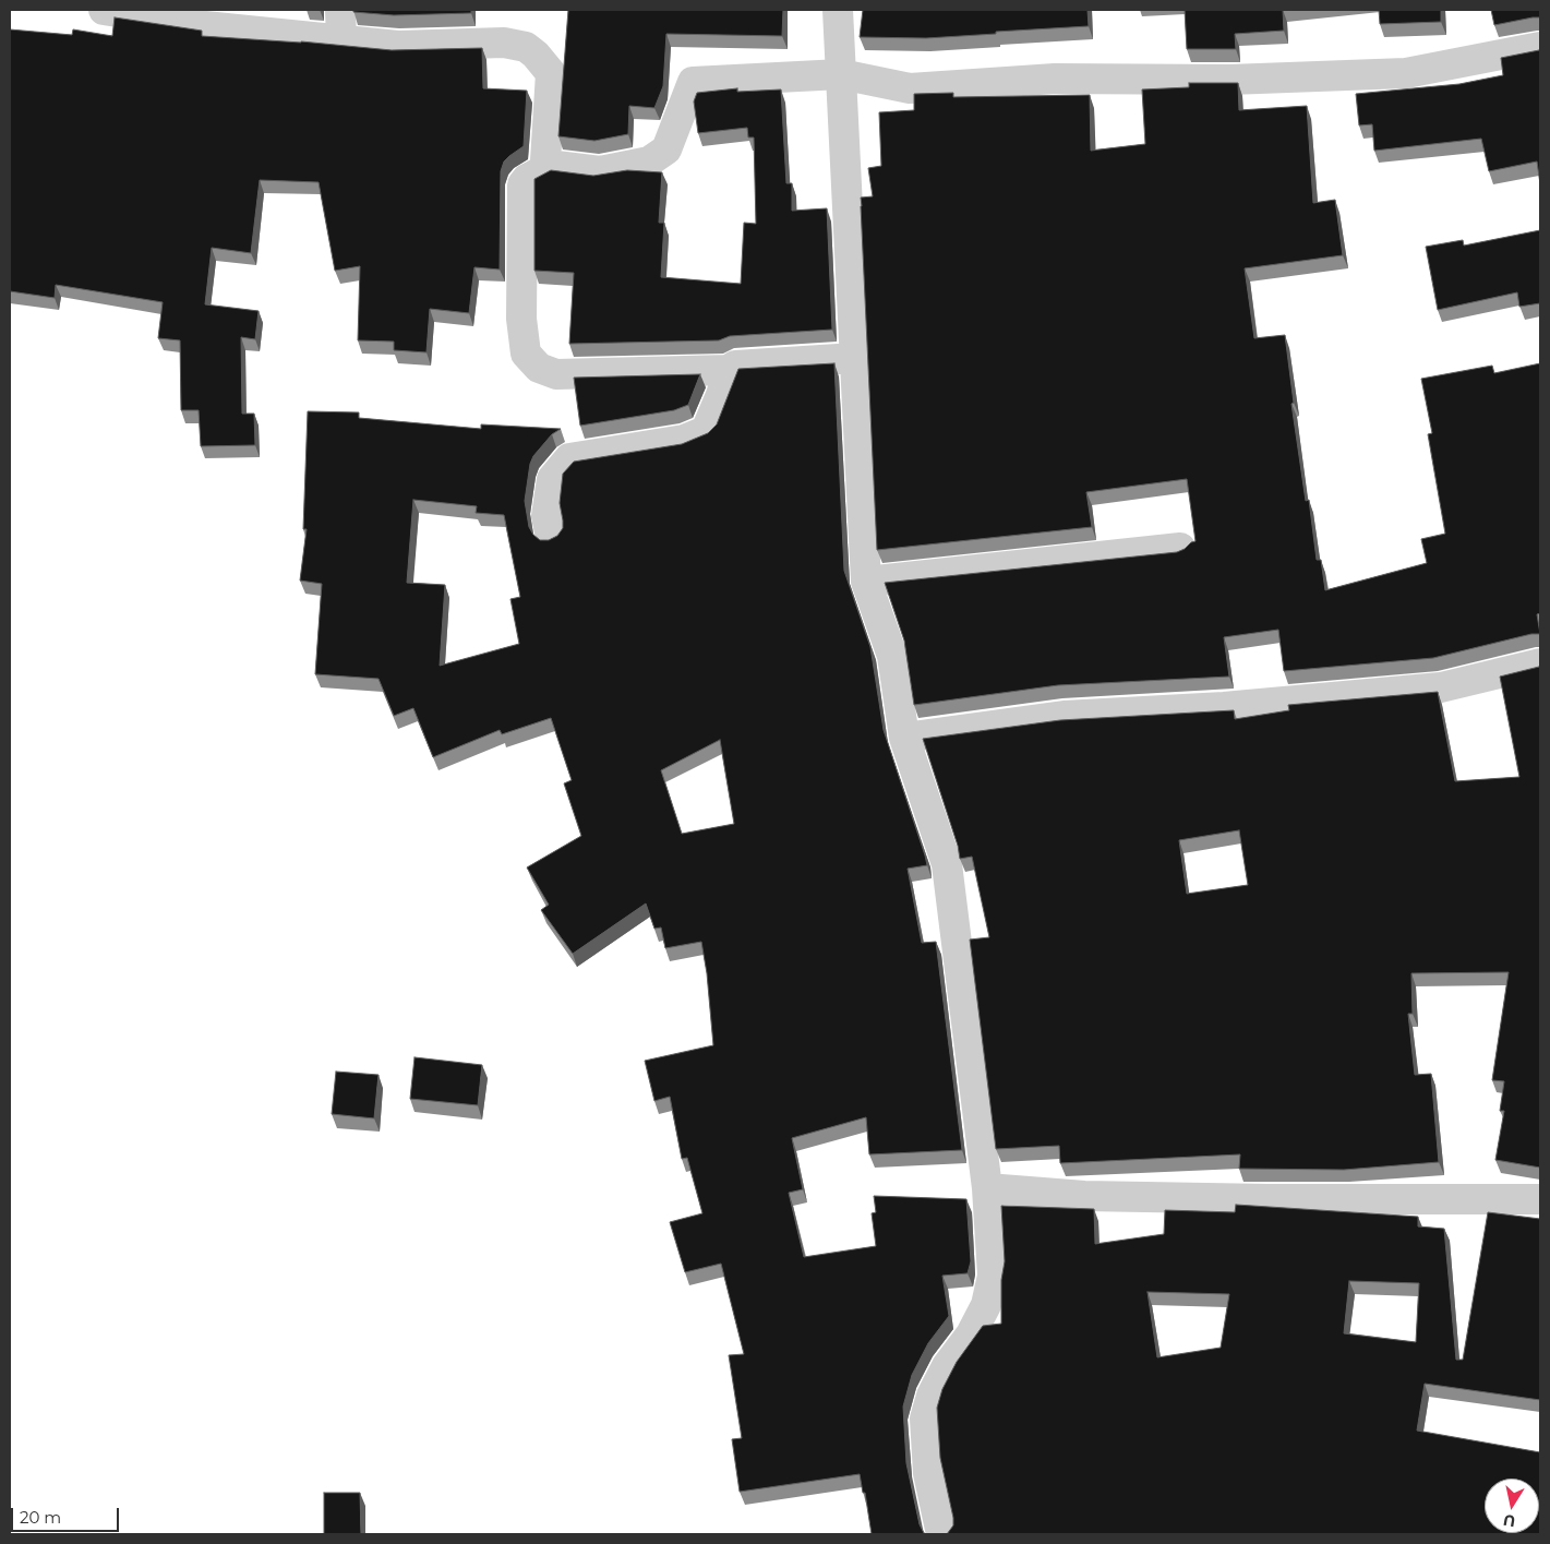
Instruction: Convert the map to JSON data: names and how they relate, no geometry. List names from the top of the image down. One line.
{"scale_bar":"20 m","north":"bottom"}
